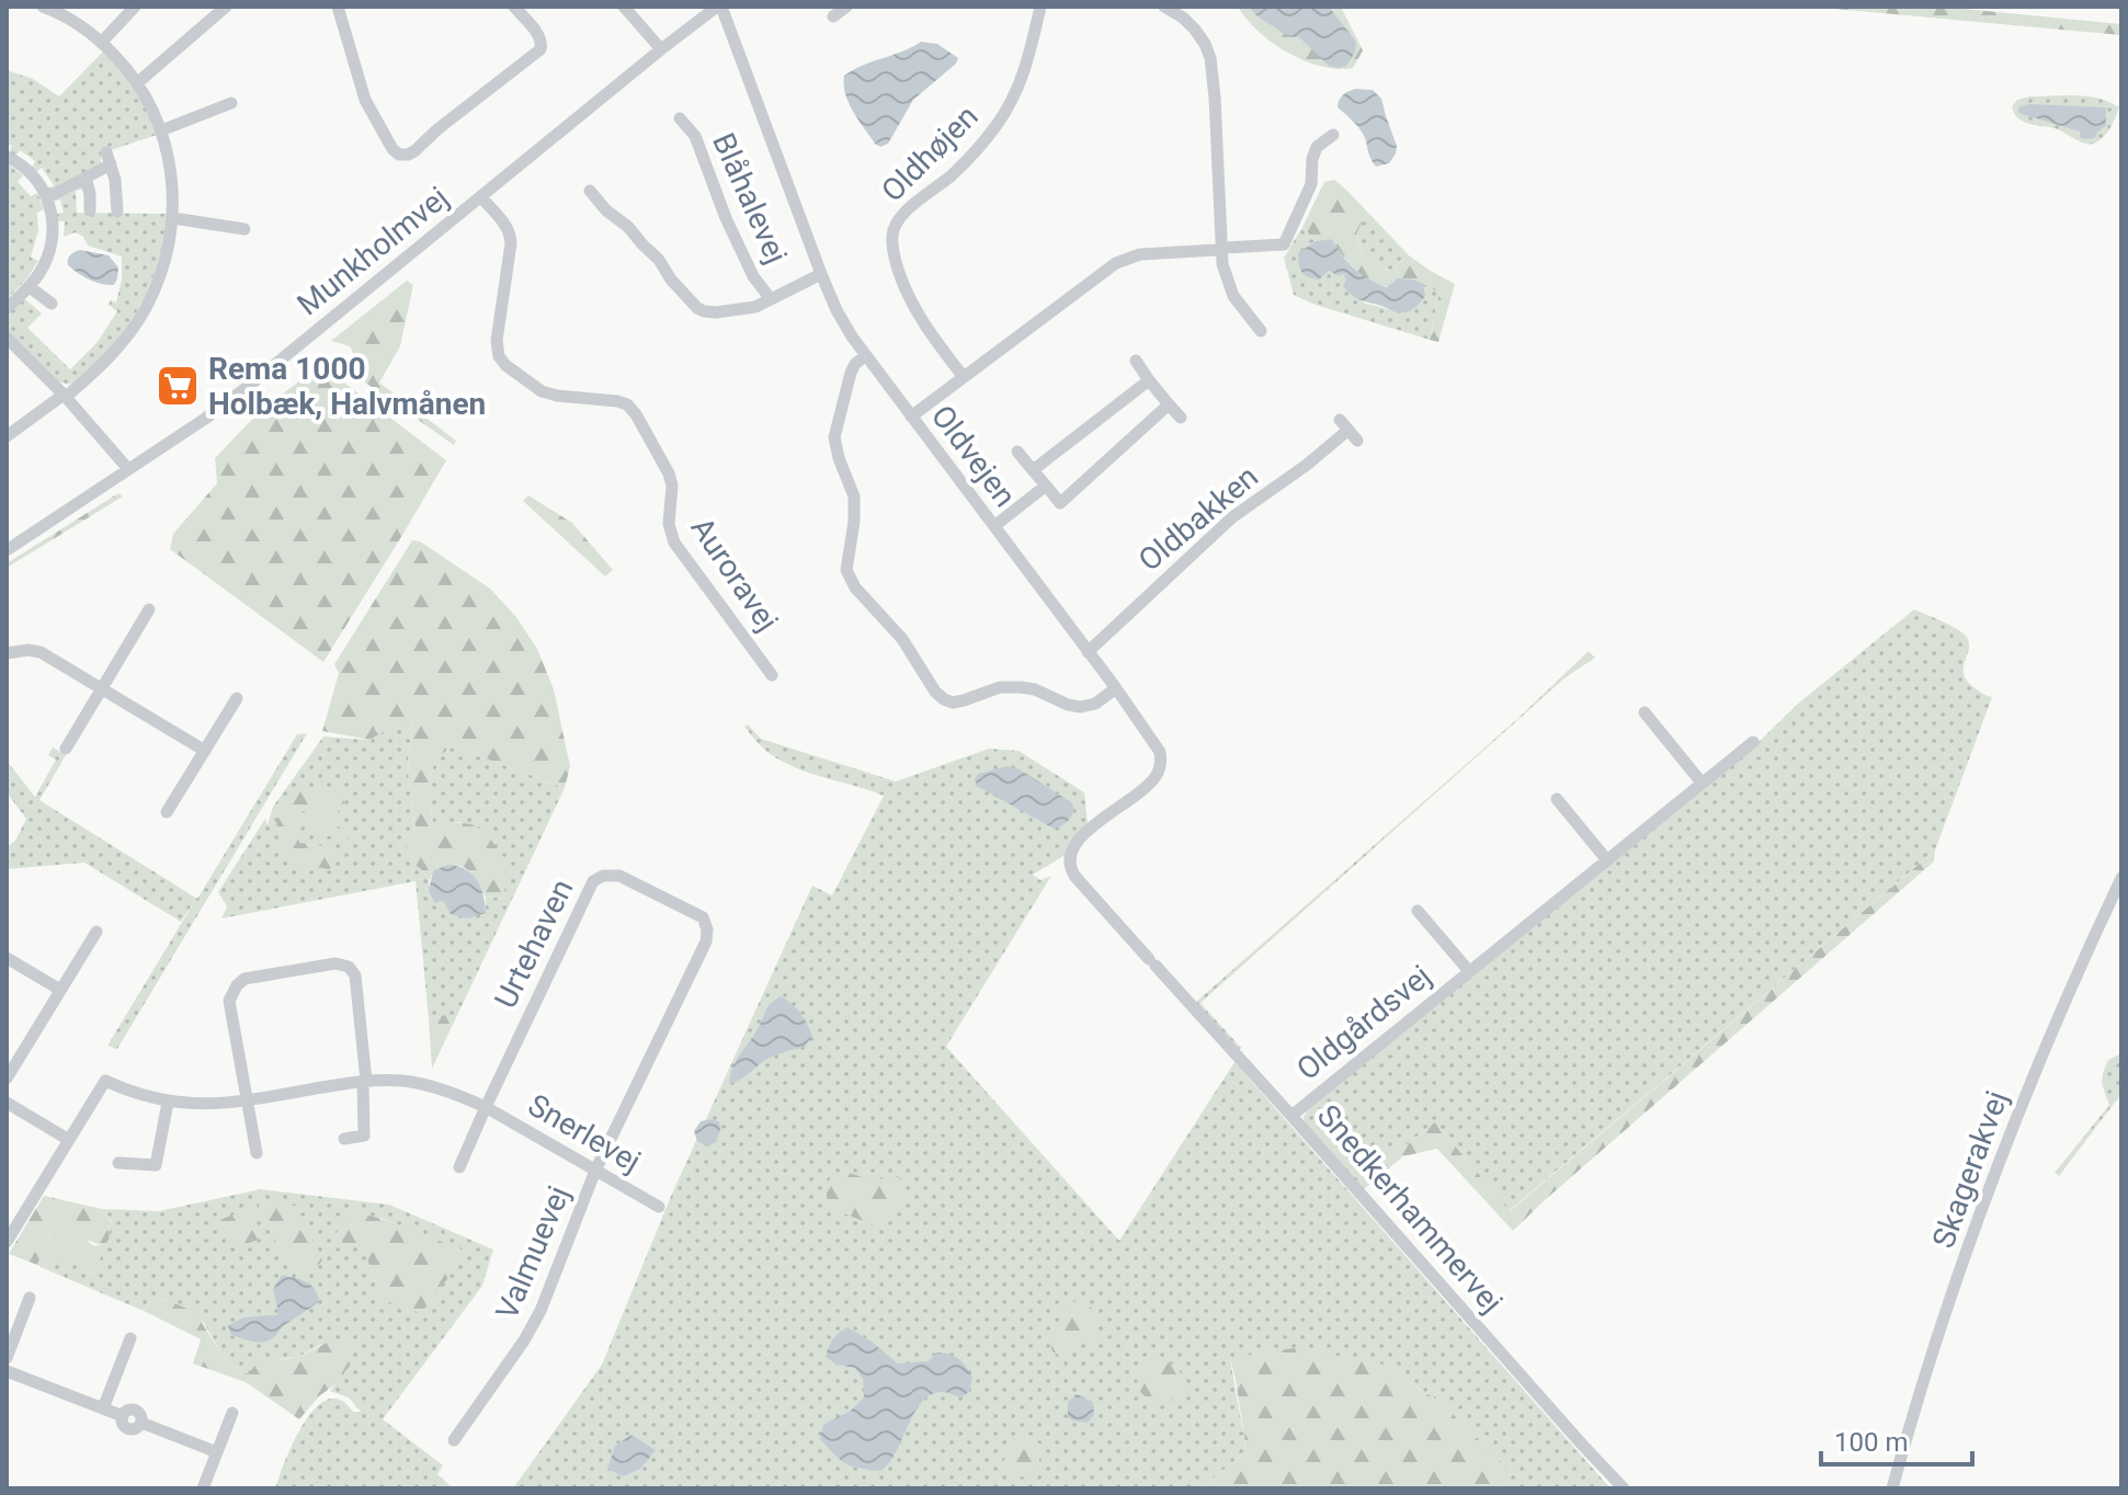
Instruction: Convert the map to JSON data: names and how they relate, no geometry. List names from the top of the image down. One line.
{"streets":{"street":["Oldhøjen","Blåhalevej","Munkholmvej","Oldvejen","Oldbakken","Auroravej","Urtehaven","Oldgårdsvej","Snerlevej","Skagerakvej","Snedkerhammervej","Valmuevej"]},"crossings":[["Munkholmvej","Oldvejen"],["Munkholmvej","Auroravej"],["Oldvejen","Oldbakken"],["Oldvejen","Snedkerhammervej"],["Urtehaven","Snerlevej"],["Urtehaven","Valmuevej"],["Oldgårdsvej","Snedkerhammervej"],["Snerlevej","Valmuevej"]],"places":{"supermarket":["Rema 1000 Holbæk, Halvmånen"]},"scale_bar":"100 m"}
